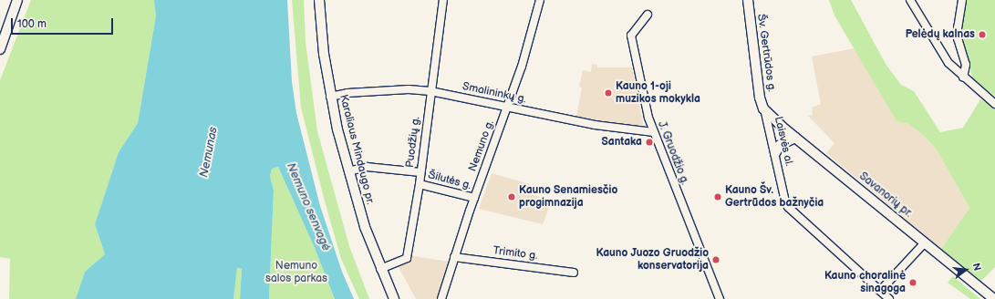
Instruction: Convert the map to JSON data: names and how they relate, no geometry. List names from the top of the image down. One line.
{"streets":{"main road":["Šv. Gertrūdos g.","Karaliaus Mindaugo pr.","Savanorių pr."],"street":["Smalininkų g.","Laisvės al.","Puodžių g.","Nemuno g.","J. Gruodžio g.","Šilutės g.","Trimito g."]},"crossings":[["Šv. Gertrūdos g.","Laisvės al."],["Šv. Gertrūdos g.","Savanorių pr."],["Smalininkų g.","Puodžių g."],["Smalininkų g.","Nemuno g."],["Smalininkų g.","Karaliaus Mindaugo pr."],["Smalininkų g.","J. Gruodžio g."],["Laisvės al.","Savanorių pr."],["Puodžių g.","Karaliaus Mindaugo pr."],["Puodžių g.","Šilutės g."],["Nemuno g.","Šilutės g."],["Nemuno g.","Trimito g."],["Karaliaus Mindaugo pr.","Šilutės g."]],"water":["Nemunas","Nemuno senvagė"],"parks":["Nemuno salos parkas"],"places":["Pelėdų kalnas","Kauno 1-oji muzikos mokykla","Santaka","Kauno Senamiesčio progimnazija","Kauno Šv. Gertrūdos bažnyčia","Kauno Juozo Gruodžio konservatorija","Kauno choralinė sinagoga"],"scale_bar":"100 m","north":"right"}
